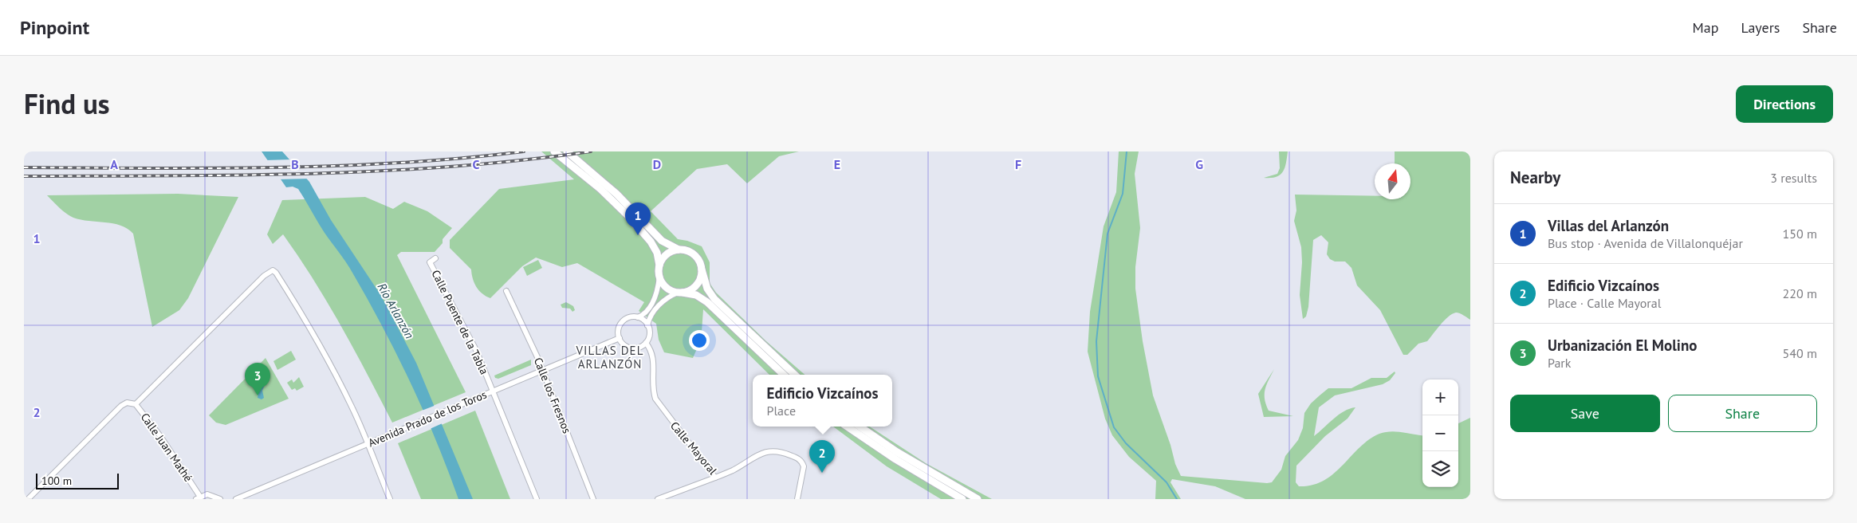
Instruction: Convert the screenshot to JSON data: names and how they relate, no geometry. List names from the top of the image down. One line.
{"streets":{"street":["Calle Puente de la Tabla","Calle los Fresnos","Avenida Prado de los Toros","Calle Juan Mathé","Calle Mayoral"]},"crossings":[["Calle Puente de la Tabla","Avenida Prado de los Toros"],["Calle los Fresnos","Avenida Prado de los Toros"],["Avenida Prado de los Toros","Calle Mayoral"]],"districts":["VILLAS DEL ARLANZÓN"],"water":["Río Arlanzón"],"scale_bar":"100 m","north":"top","page":{"header":"Pinpoint","nav":["Map","Layers","Share"],"title":"Find us","buttons":["Directions",["Save","Share"]],"heading":["Nearby","3 results"],"pins":["1","3","2"],"list":[{"mark":"1","name":"Villas del Arlanzón","note":"Bus stop · Avenida de Villalonquéjar","value":"150 m"},{"mark":"2","name":"Edificio Vizcaínos","note":"Place · Calle Mayoral","value":"220 m"},{"mark":"3","name":"Urbanización El Molino","note":"Park","value":"540 m"}],"popup":["Edificio Vizcaínos","Place"],"map_buttons":["+","−"],"scale":"100 m"},"grid":{"columns":["A","B","C","D","E","F","G"],"rows":["1","2"]}}
